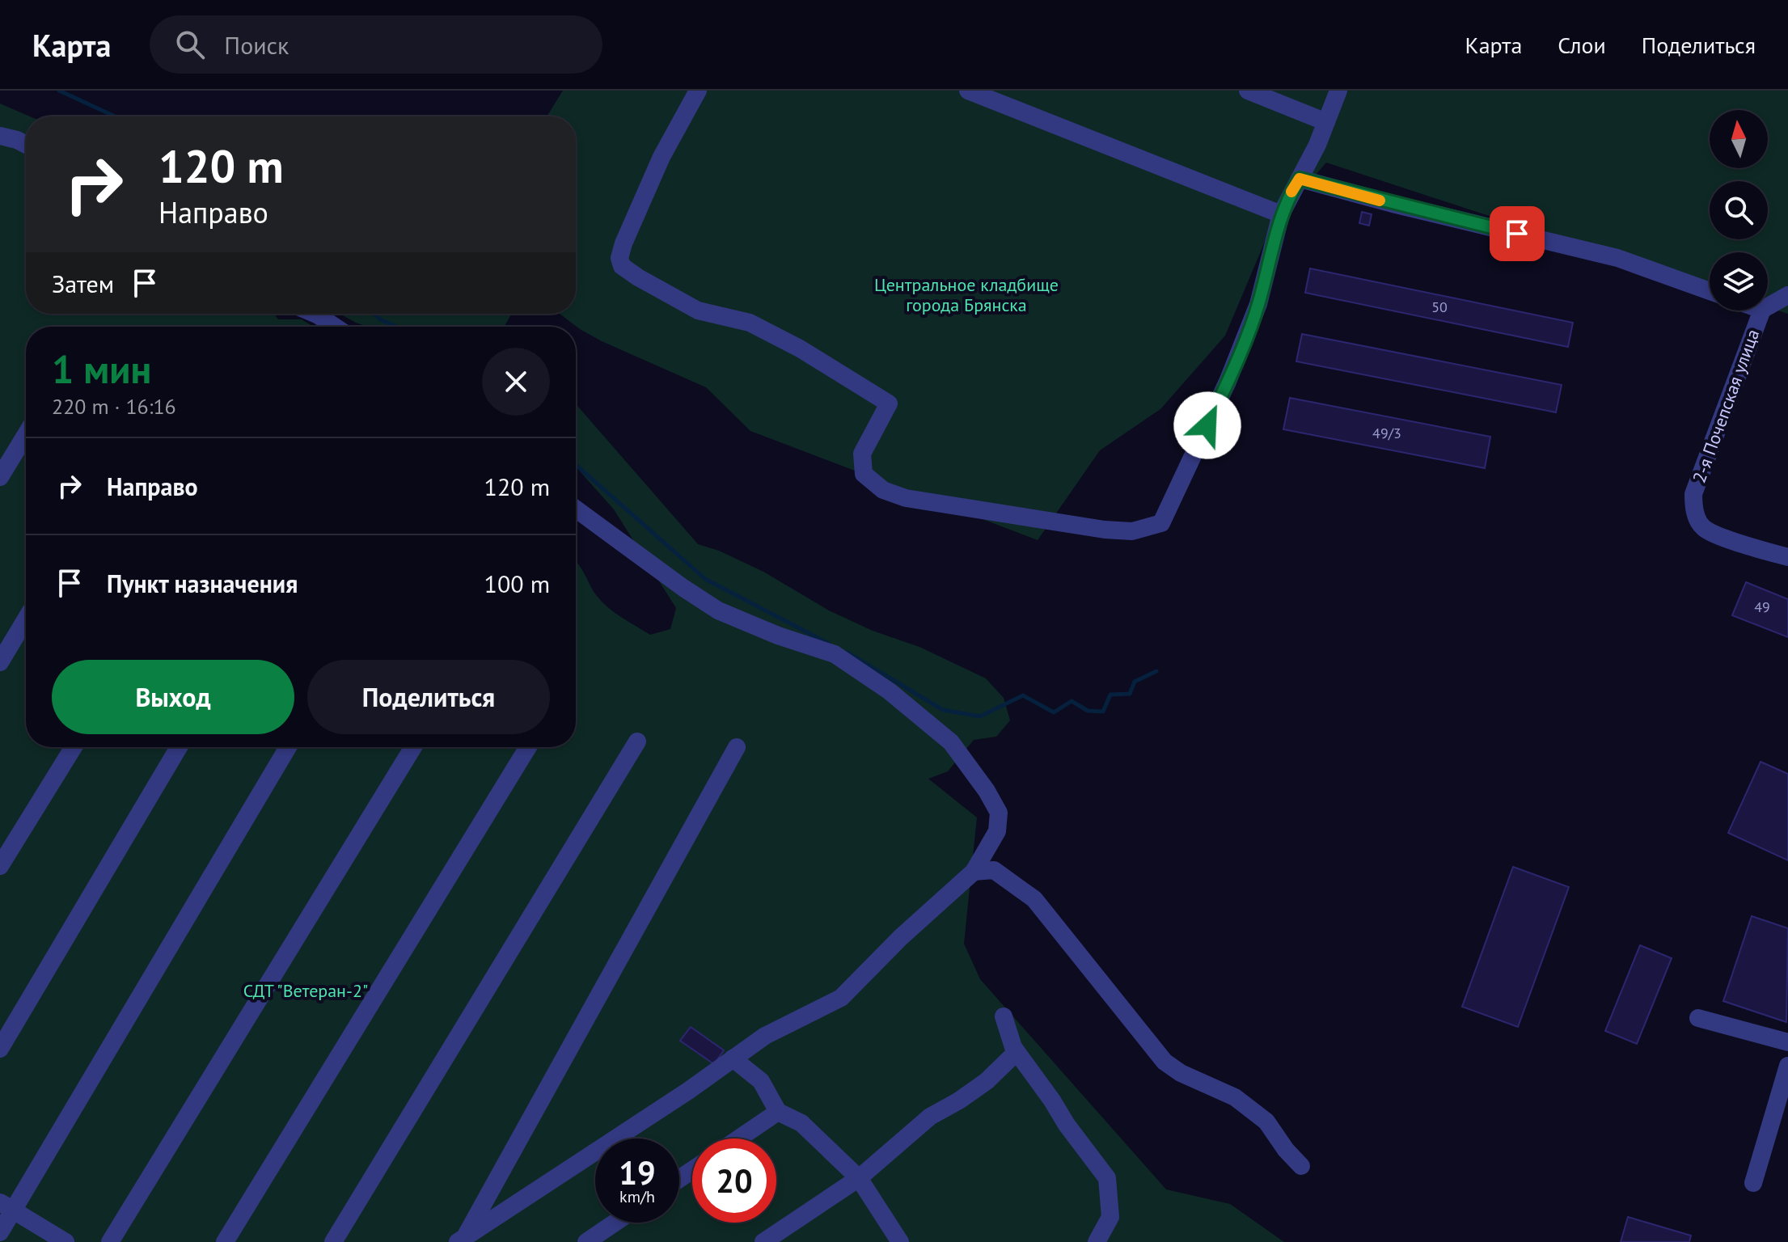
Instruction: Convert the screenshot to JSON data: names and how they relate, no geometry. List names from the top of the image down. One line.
{"streets":{"street":["2-я Почепская улица"]},"parks":["Центральное кладбище города Брянска","СДТ \"Ветеран-2\""],"house_numbers":["50","49/3","49"],"north":"top","page":{"header":"Карта","search":"Поиск","nav":["Карта","Слои","Поделиться"],"turn":["120 m","Направо"],"then":"Затем","heading":["1 мин","220 m · 16:16"],"list":[{"name":"Направо","value":"120 m"},{"name":"Пункт назначения","value":"100 m"}],"buttons":["Выход","Поделиться"],"speed":"19 km/h","limit":"20"}}
